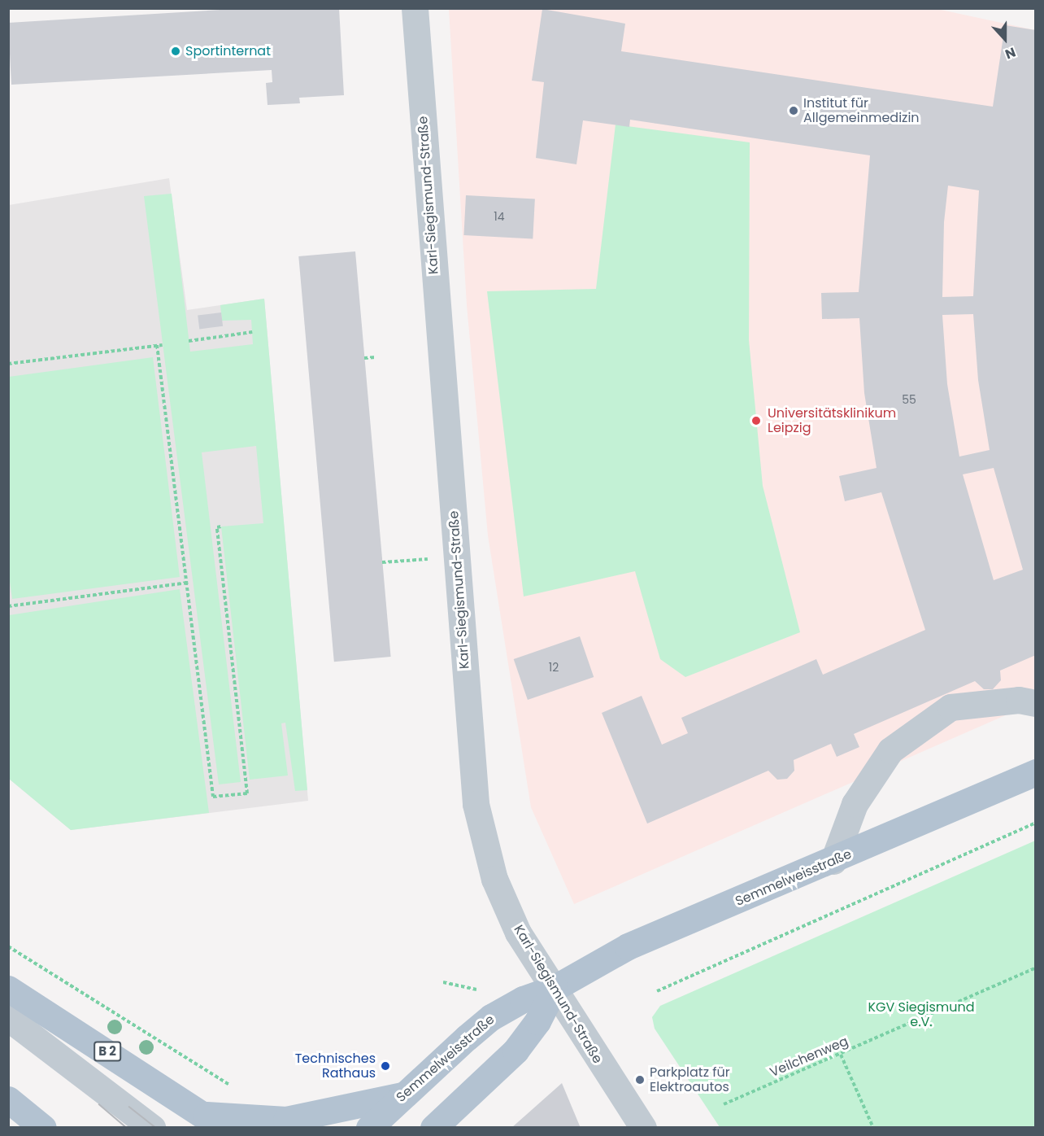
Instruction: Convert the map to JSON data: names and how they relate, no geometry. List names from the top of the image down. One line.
{"streets":{"main road":["Semmelweisstraße","B 2"],"street":["Karl-Siegismund-Straße"],"path":["Veilchenweg"]},"crossings":[["Karl-Siegismund-Straße","Semmelweisstraße"]],"parks":["KGV Siegismund e.V."],"places":["Sportinternat","Institut für Allgemeinmedizin","Universitätsklinikum Leipzig","Technisches Rathaus","Parkplatz für Elektroautos"],"house_numbers":["14","55","12"],"north":"bottom"}
